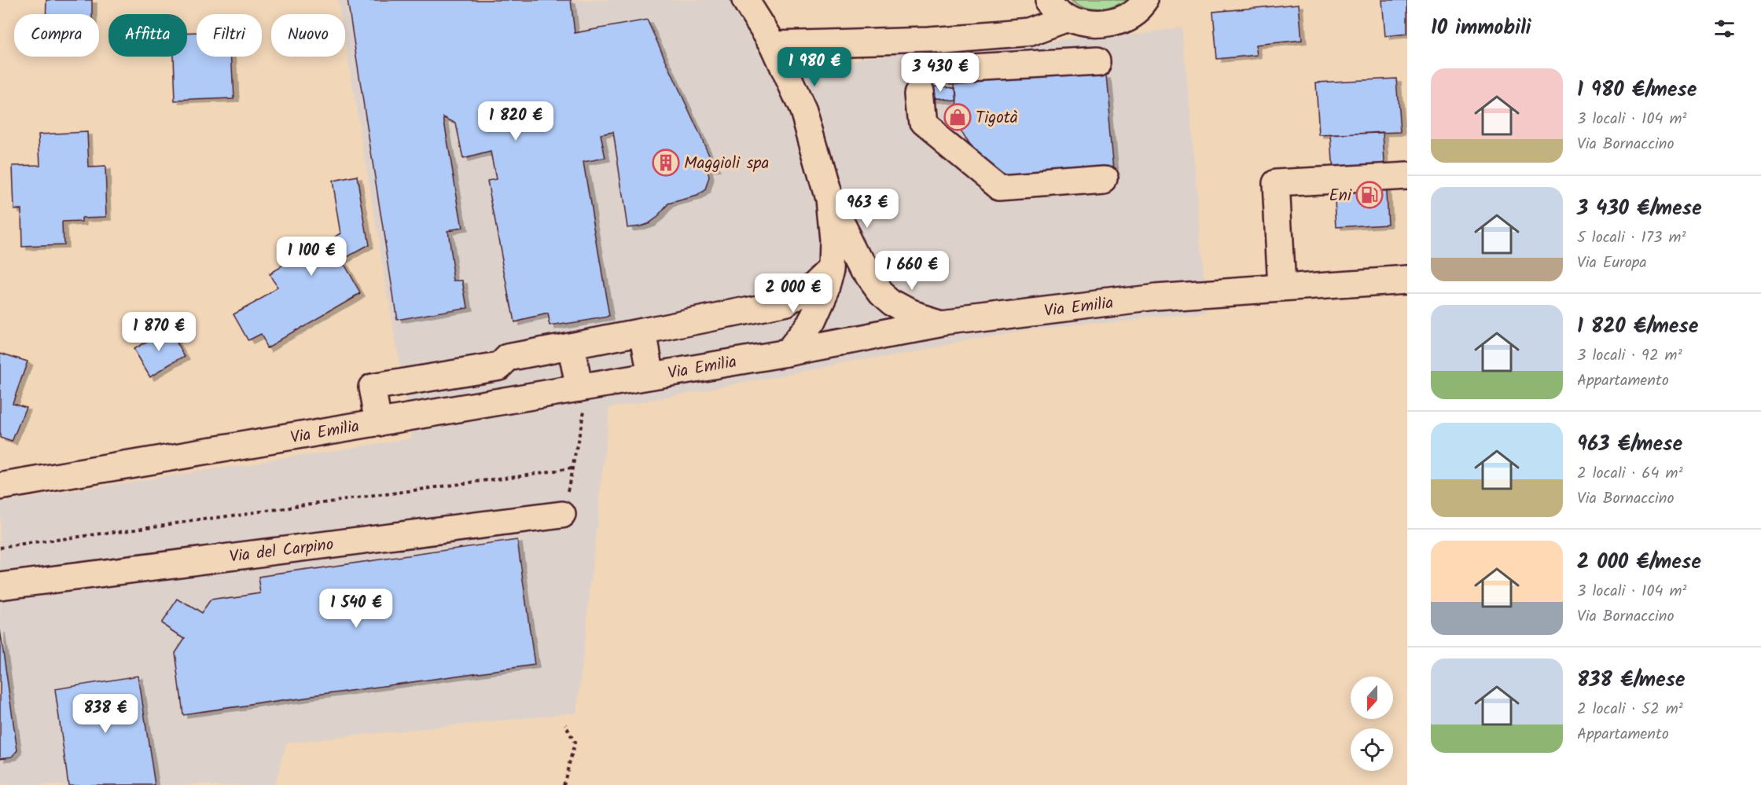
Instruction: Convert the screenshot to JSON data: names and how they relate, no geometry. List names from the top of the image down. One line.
{"streets":{"main road":["Via Emilia","Via del Carpino"]},"places":{"shop":["Tigotà"],"building":["Maggioli spa"],"fuel station":["Eni"]},"north":"bottom","page":{"heading":"10 immobili","chip":["Compra","Affitta","Filtri","Nuovo"],"price":["1 980 €","3 430 €","1 820 €","963 €","1 100 €","1 660 €","2 000 €","1 870 €","1 540 €","838 €"],"list":[{"name":"1 980 €/mese","note":"3 locali · 104 m² · Via Bornaccino"},{"name":"3 430 €/mese","note":"5 locali · 173 m² · Via Europa"},{"name":"1 820 €/mese","note":"3 locali · 92 m² · Appartamento"},{"name":"963 €/mese","note":"2 locali · 64 m² · Via Bornaccino"},{"name":"2 000 €/mese","note":"3 locali · 104 m² · Via Bornaccino"},{"name":"838 €/mese","note":"2 locali · 52 m² · Appartamento"}]}}
